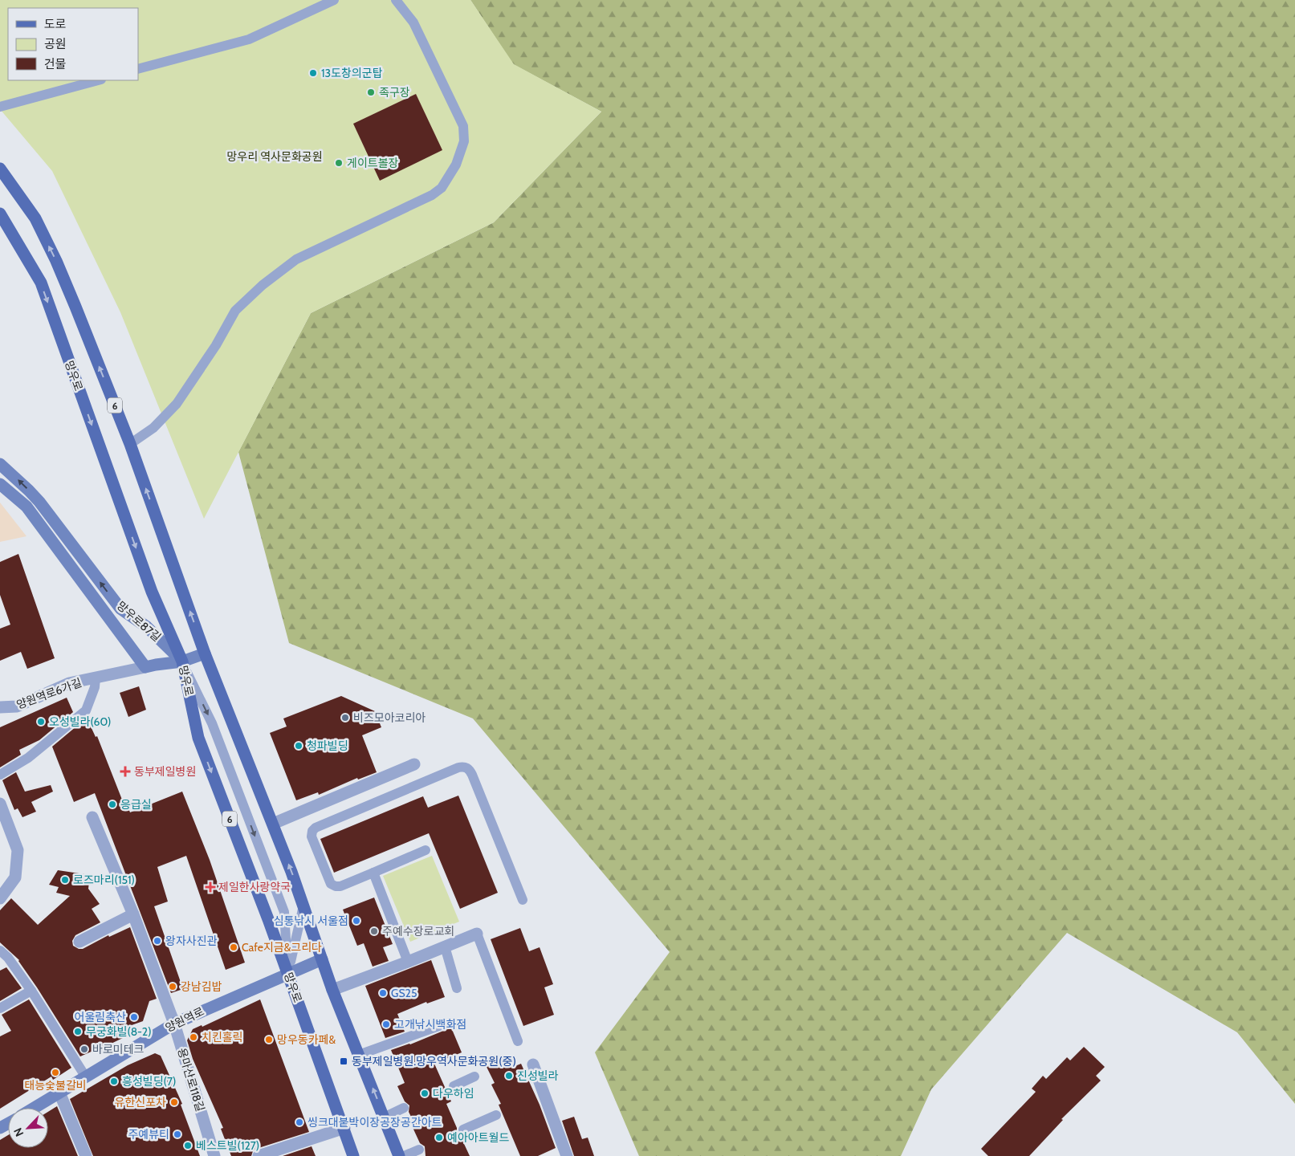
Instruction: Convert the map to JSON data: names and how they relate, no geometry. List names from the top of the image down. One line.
{"streets":{"main road":["망우로","6"],"street":["망우로87길","양원역로6가길","양원역로","용마산로118길"]},"crossings":[["망우로","망우로87길"],["망우로","양원역로"],["6","양원역로"],["망우로87길","양원역로6가길"],["양원역로","용마산로118길"]],"parks":["망우리 역사문화공원"],"places":{"other":["13도창의군탑","족구장","게이트볼장","비즈모아코리아","오성빌라(60)","청파빌딩","응급실","로즈마리(151)","심통낚시 서울점","주예수장로교회","왕자사진관","Cafe지금&그리다","강남김밥","GS25","어울림축산","고개낚시백화점","무궁화빌(8-2)","치킨홀릭","망우동카페&","바로미테크","태능숯불갈비","진성빌라","흥성빌딩(7)","다우하임","유한신포차","씽크대붙박이장공장공간아트","주예뷰티","예아아트월드","베스트빌(127)"],"health":["동부제일병원","제일한사랑약국"],"transit":["동부제일병원.망우역사문화공원(중)"]},"legend":["도로","공원","건물"],"north":"bottom left"}
